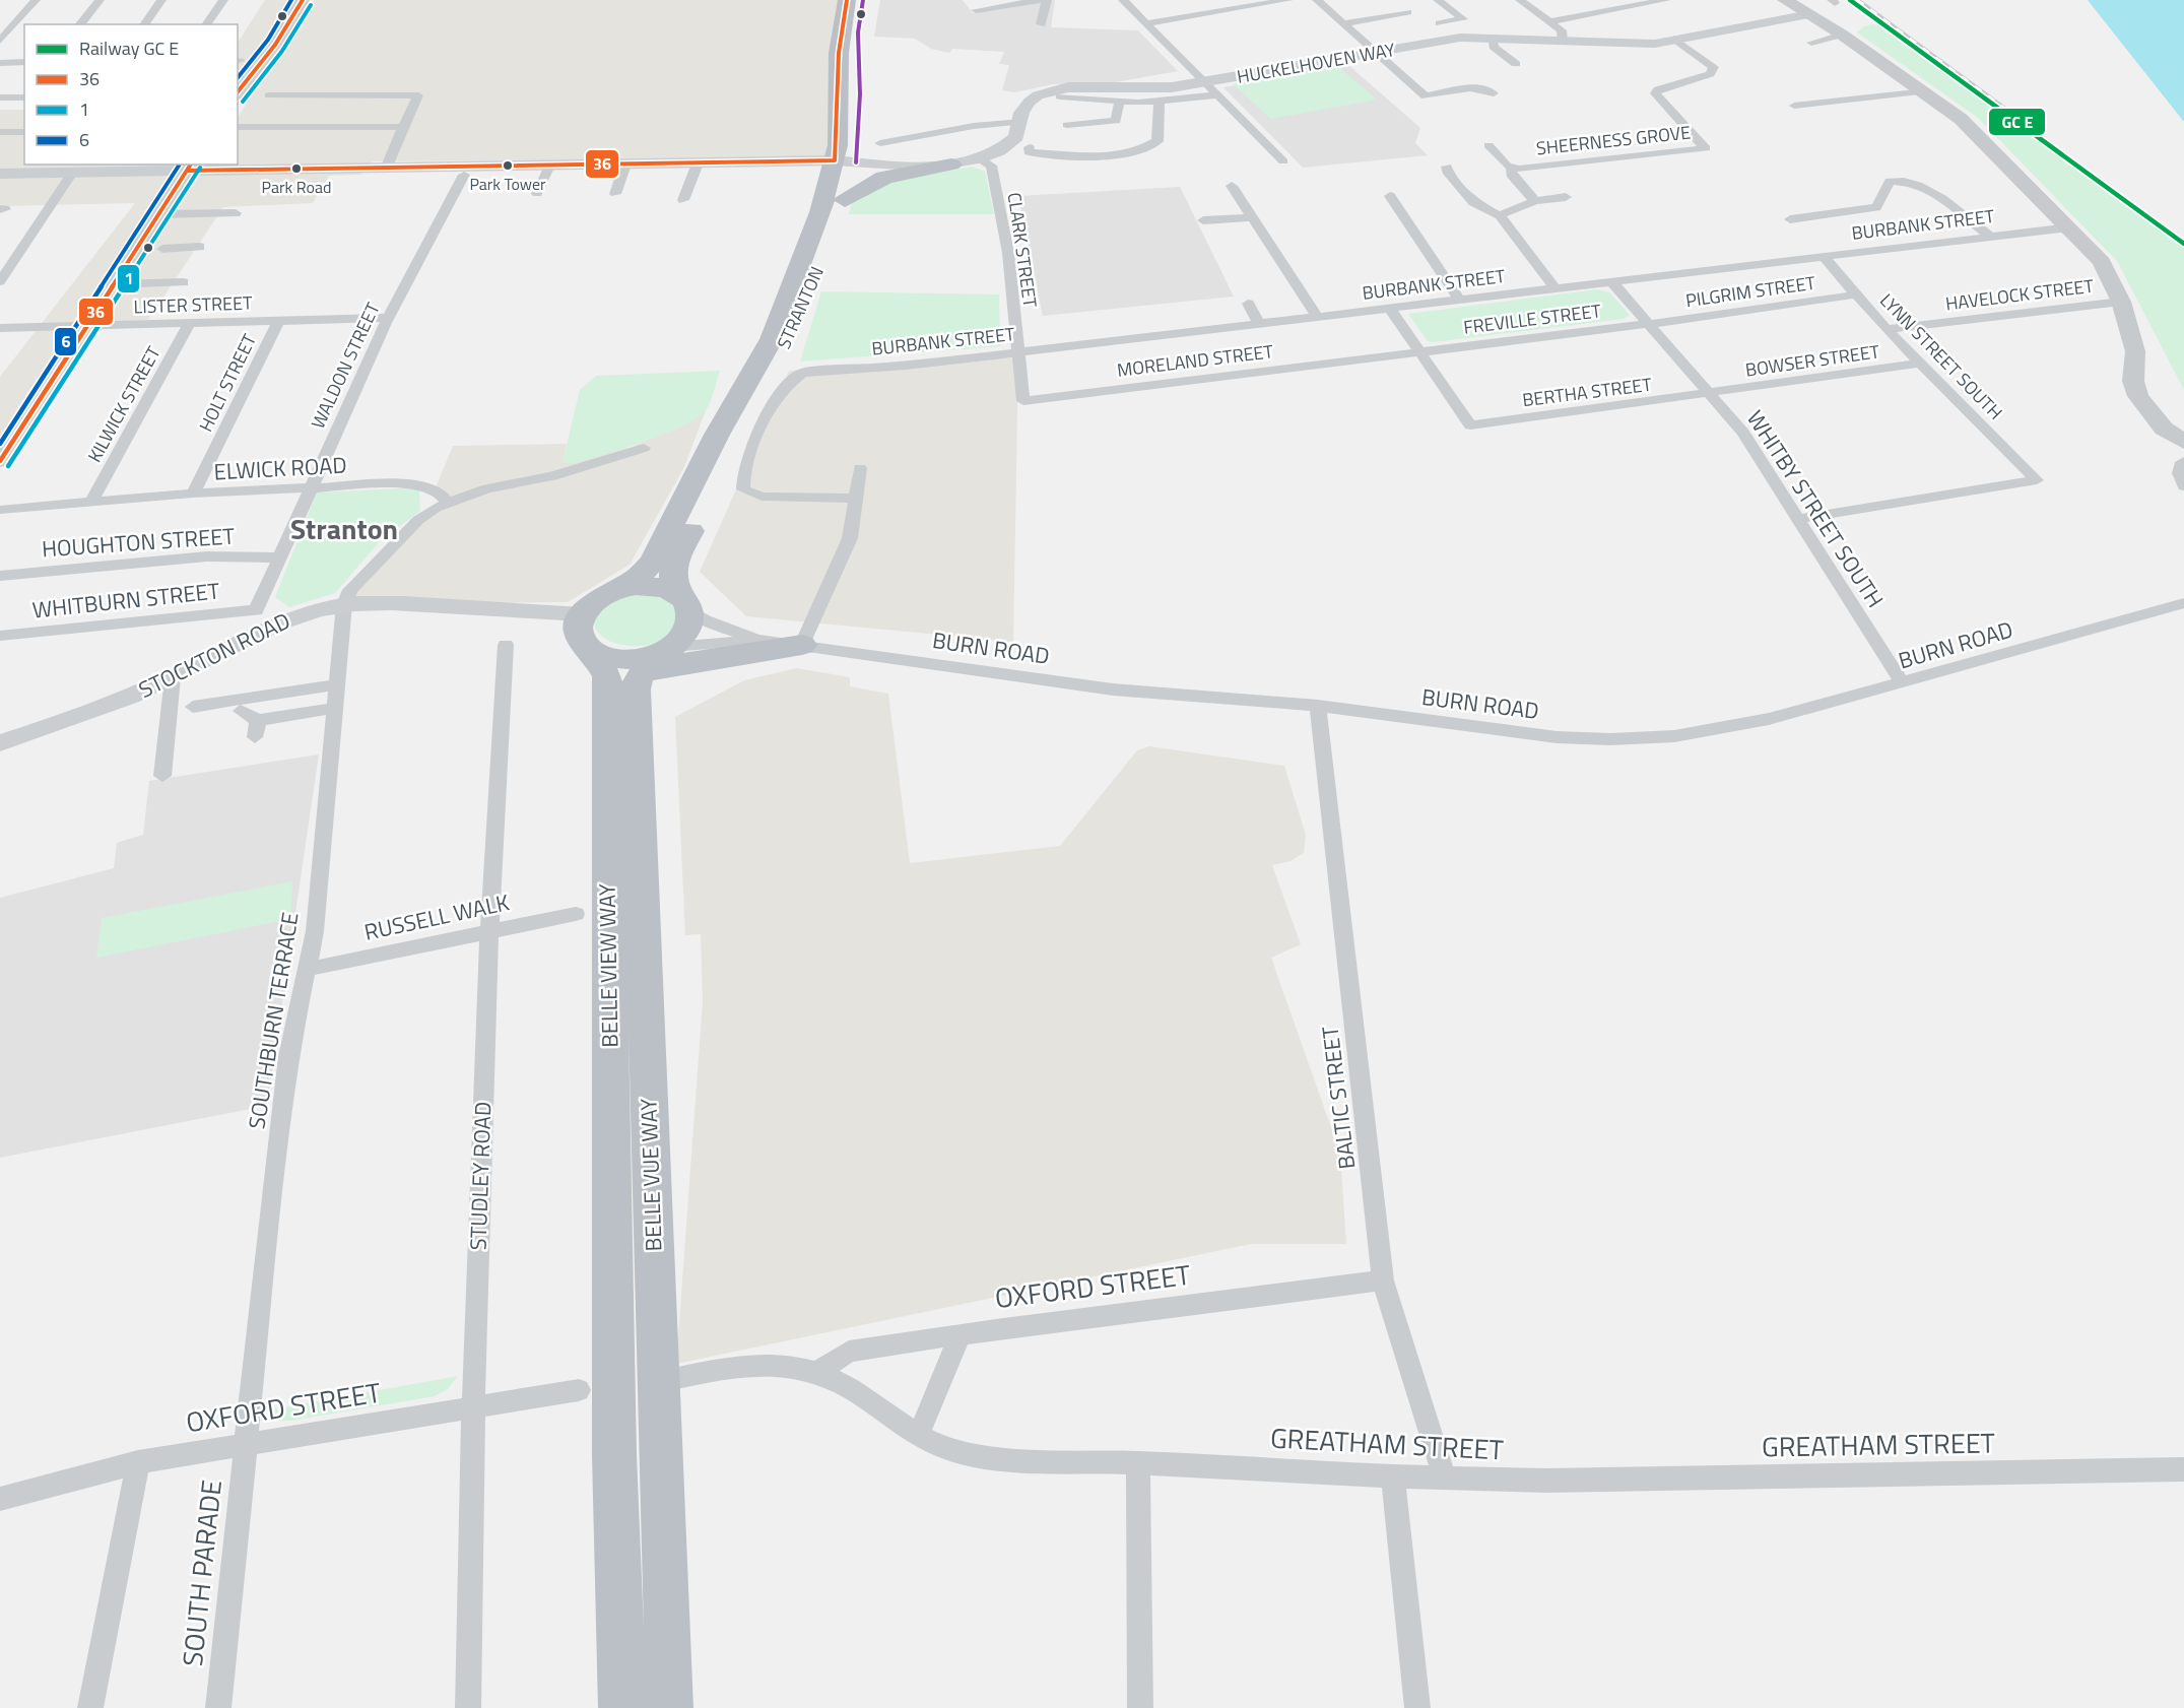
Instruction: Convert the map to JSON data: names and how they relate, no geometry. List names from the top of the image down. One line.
{"streets":{"highway":["STRANTON","BELLE VIEW WAY","BELLE VUE WAY"],"street":["HUCKELHOVEN WAY","SHEERNESS GROVE","BURBANK STREET","CLARK STREET","PILGRIM STREET","HAVELOCK STREET","LISTER STREET","FREVILLE STREET","LYNN STREET SOUTH","MORELAND STREET","BOWSER STREET","WALDON STREET","HOLT STREET","BERTHA STREET","KILWICK STREET","ELWICK ROAD","WHITBY STREET SOUTH","HOUGHTON STREET","WHITBURN STREET","BURN ROAD","STOCKTON ROAD","RUSSELL WALK","SOUTHBURN TERRACE","BALTIC STREET","STUDLEY ROAD","OXFORD STREET","GREATHAM STREET","SOUTH PARADE"]},"crossings":[["HUCKELHOVEN WAY","SHEERNESS GROVE"],["HUCKELHOVEN WAY","CLARK STREET"],["HUCKELHOVEN WAY","STRANTON"],["BURBANK STREET","CLARK STREET"],["BURBANK STREET","LYNN STREET SOUTH"],["BURBANK STREET","MORELAND STREET"],["BURBANK STREET","WHITBY STREET SOUTH"],["CLARK STREET","MORELAND STREET"],["PILGRIM STREET","FREVILLE STREET"],["PILGRIM STREET","LYNN STREET SOUTH"],["PILGRIM STREET","WHITBY STREET SOUTH"],["HAVELOCK STREET","LYNN STREET SOUTH"],["LISTER STREET","WALDON STREET"],["LISTER STREET","HOLT STREET"],["LISTER STREET","KILWICK STREET"],["STRANTON","BURN ROAD"],["STRANTON","STOCKTON ROAD"],["STRANTON","BELLE VIEW WAY"],["STRANTON","BELLE VUE WAY"],["FREVILLE STREET","MORELAND STREET"],["FREVILLE STREET","BERTHA STREET"],["FREVILLE STREET","WHITBY STREET SOUTH"],["LYNN STREET SOUTH","BOWSER STREET"],["LYNN STREET SOUTH","WHITBY STREET SOUTH"],["MORELAND STREET","BERTHA STREET"],["BOWSER STREET","BERTHA STREET"],["BOWSER STREET","WHITBY STREET SOUTH"],["WALDON STREET","ELWICK ROAD"],["WALDON STREET","HOUGHTON STREET"],["WALDON STREET","WHITBURN STREET"],["HOLT STREET","ELWICK ROAD"],["BERTHA STREET","WHITBY STREET SOUTH"],["KILWICK STREET","ELWICK ROAD"],["WHITBY STREET SOUTH","BURN ROAD"],["BURN ROAD","STOCKTON ROAD"],["BURN ROAD","BELLE VIEW WAY"],["BURN ROAD","BALTIC STREET"],["BURN ROAD","BELLE VUE WAY"],["STOCKTON ROAD","BELLE VIEW WAY"],["STOCKTON ROAD","SOUTHBURN TERRACE"],["STOCKTON ROAD","BELLE VUE WAY"],["RUSSELL WALK","SOUTHBURN TERRACE"],["RUSSELL WALK","STUDLEY ROAD"],["BELLE VIEW WAY","BELLE VUE WAY"],["BELLE VIEW WAY","OXFORD STREET"],["BELLE VIEW WAY","GREATHAM STREET"],["SOUTHBURN TERRACE","OXFORD STREET"],["SOUTHBURN TERRACE","SOUTH PARADE"],["BALTIC STREET","OXFORD STREET"],["BALTIC STREET","GREATHAM STREET"],["BELLE VUE WAY","GREATHAM STREET"],["STUDLEY ROAD","OXFORD STREET"],["OXFORD STREET","GREATHAM STREET"],["OXFORD STREET","SOUTH PARADE"]],"districts":["Stranton"],"places":["Park Tower","Park Road"],"lines":["transit line 36","transit line 6","transit line 1"],"legend":["Railway GC E","36","1","6"]}
